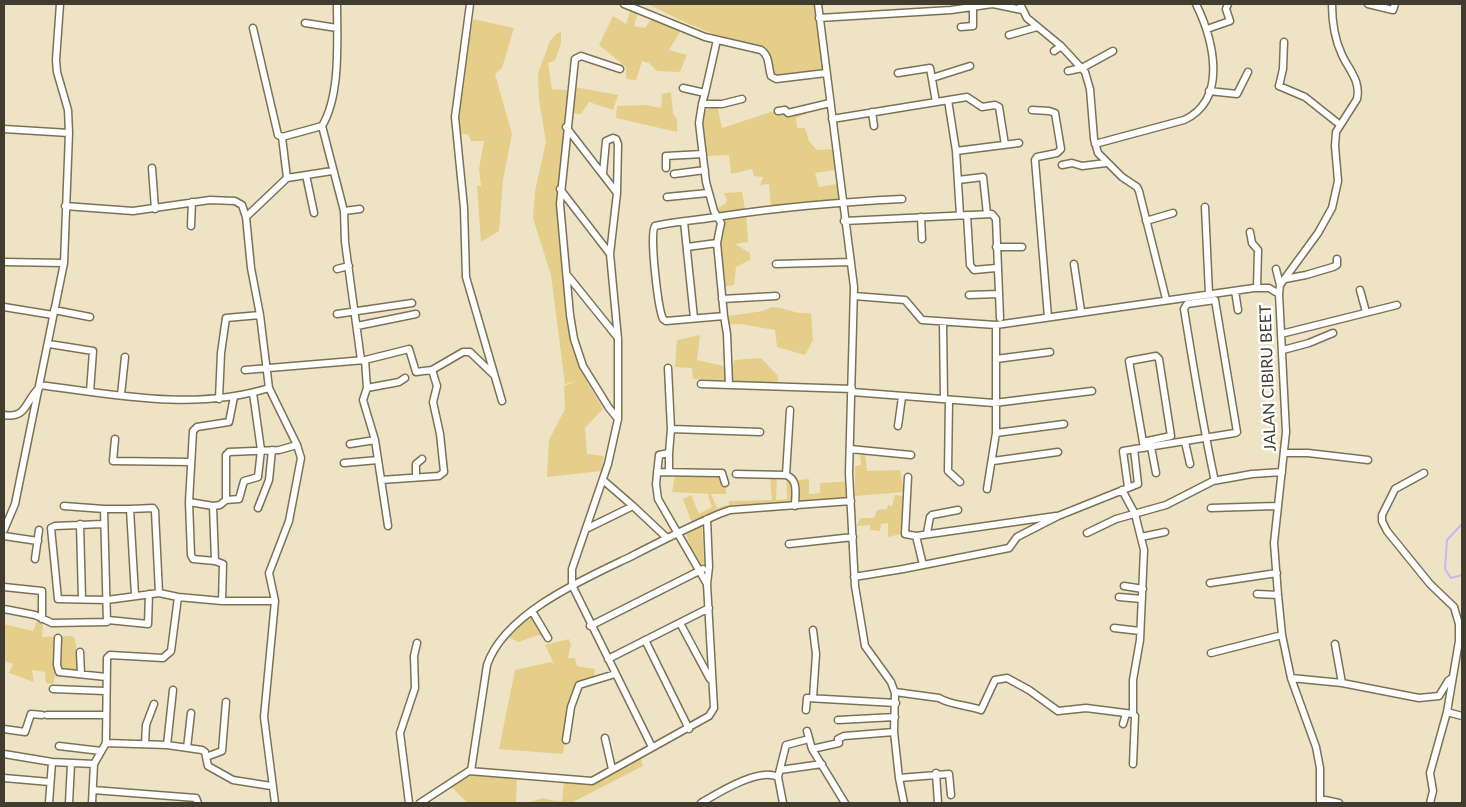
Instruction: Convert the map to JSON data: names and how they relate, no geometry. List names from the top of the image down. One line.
{"streets":{"street":["JALAN CIBIRU BEET"]}}
